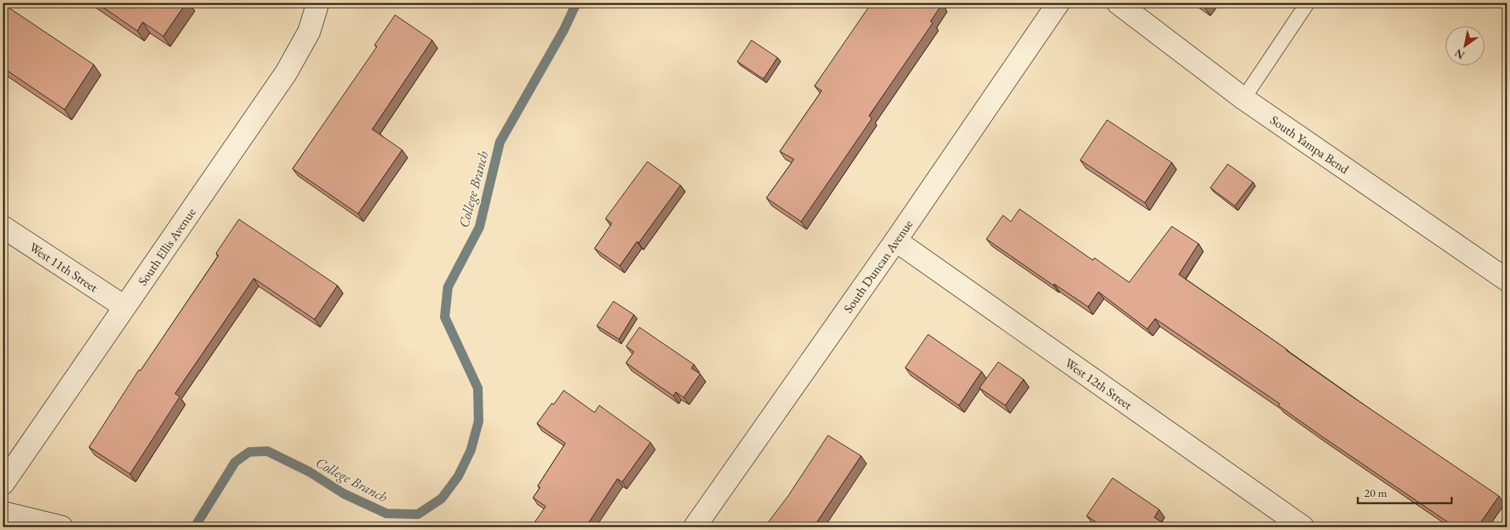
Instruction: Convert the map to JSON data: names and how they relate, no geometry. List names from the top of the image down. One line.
{"streets":{"street":["South Yampa Bend","South Ellis Avenue","South Duncan Avenue","West 11th Street","West 12th Street"]},"crossings":[["South Ellis Avenue","West 11th Street"],["South Duncan Avenue","West 12th Street"]],"water":["College Branch"],"scale_bar":"20 m","north":"bottom left"}
